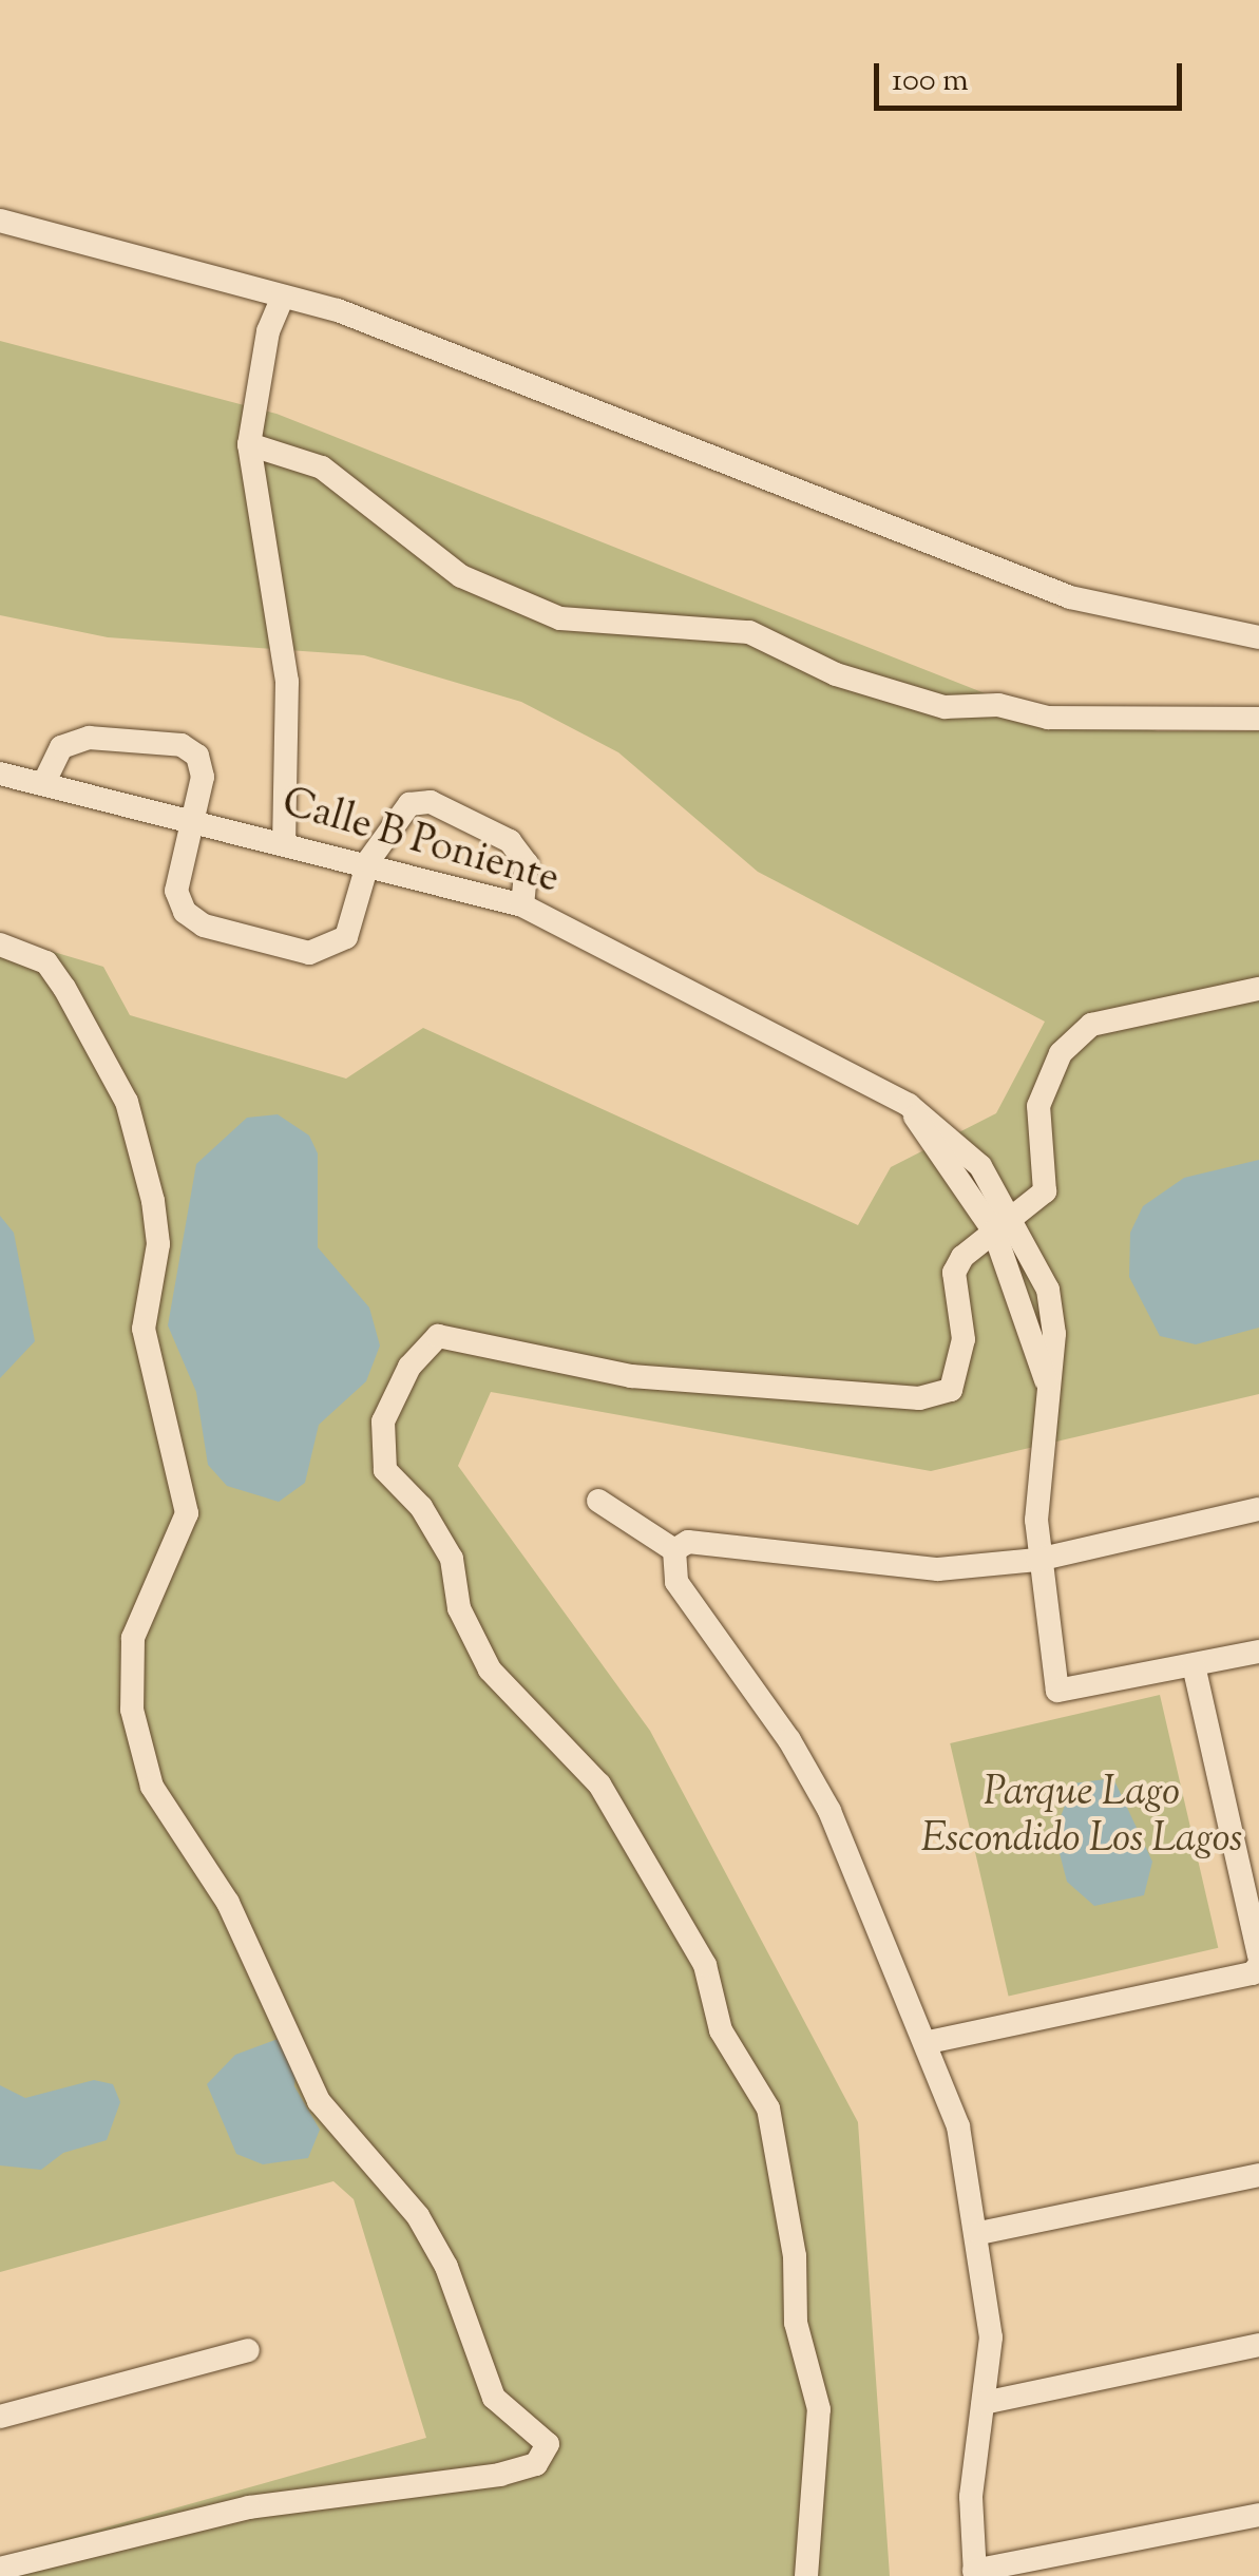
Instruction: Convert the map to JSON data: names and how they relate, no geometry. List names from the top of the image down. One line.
{"streets":{"street":["Calle B Poniente"]},"parks":["Parque Lago Escondido Los Lagos"],"scale_bar":"100 m"}
